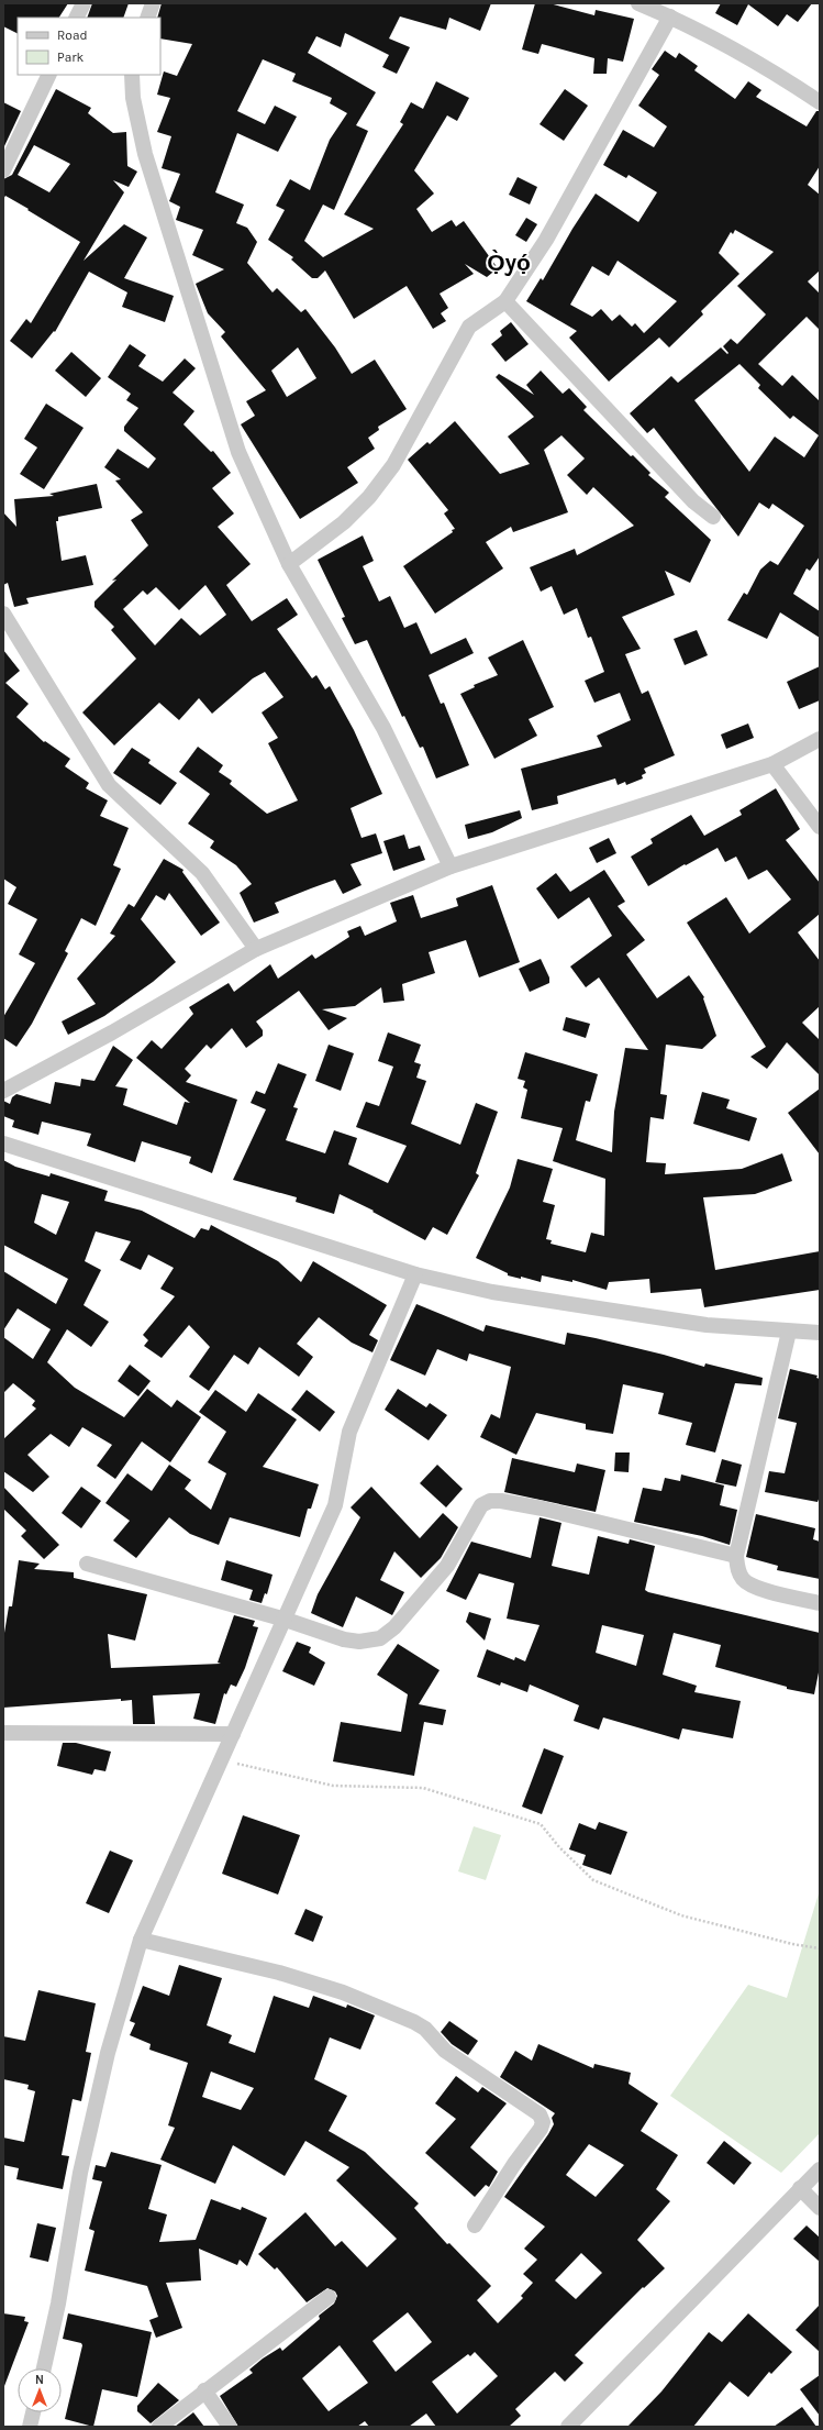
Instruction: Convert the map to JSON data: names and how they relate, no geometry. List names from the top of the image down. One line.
{"districts":["Ọ̀yọ́"],"legend":["Road","Park"],"north":"top"}
